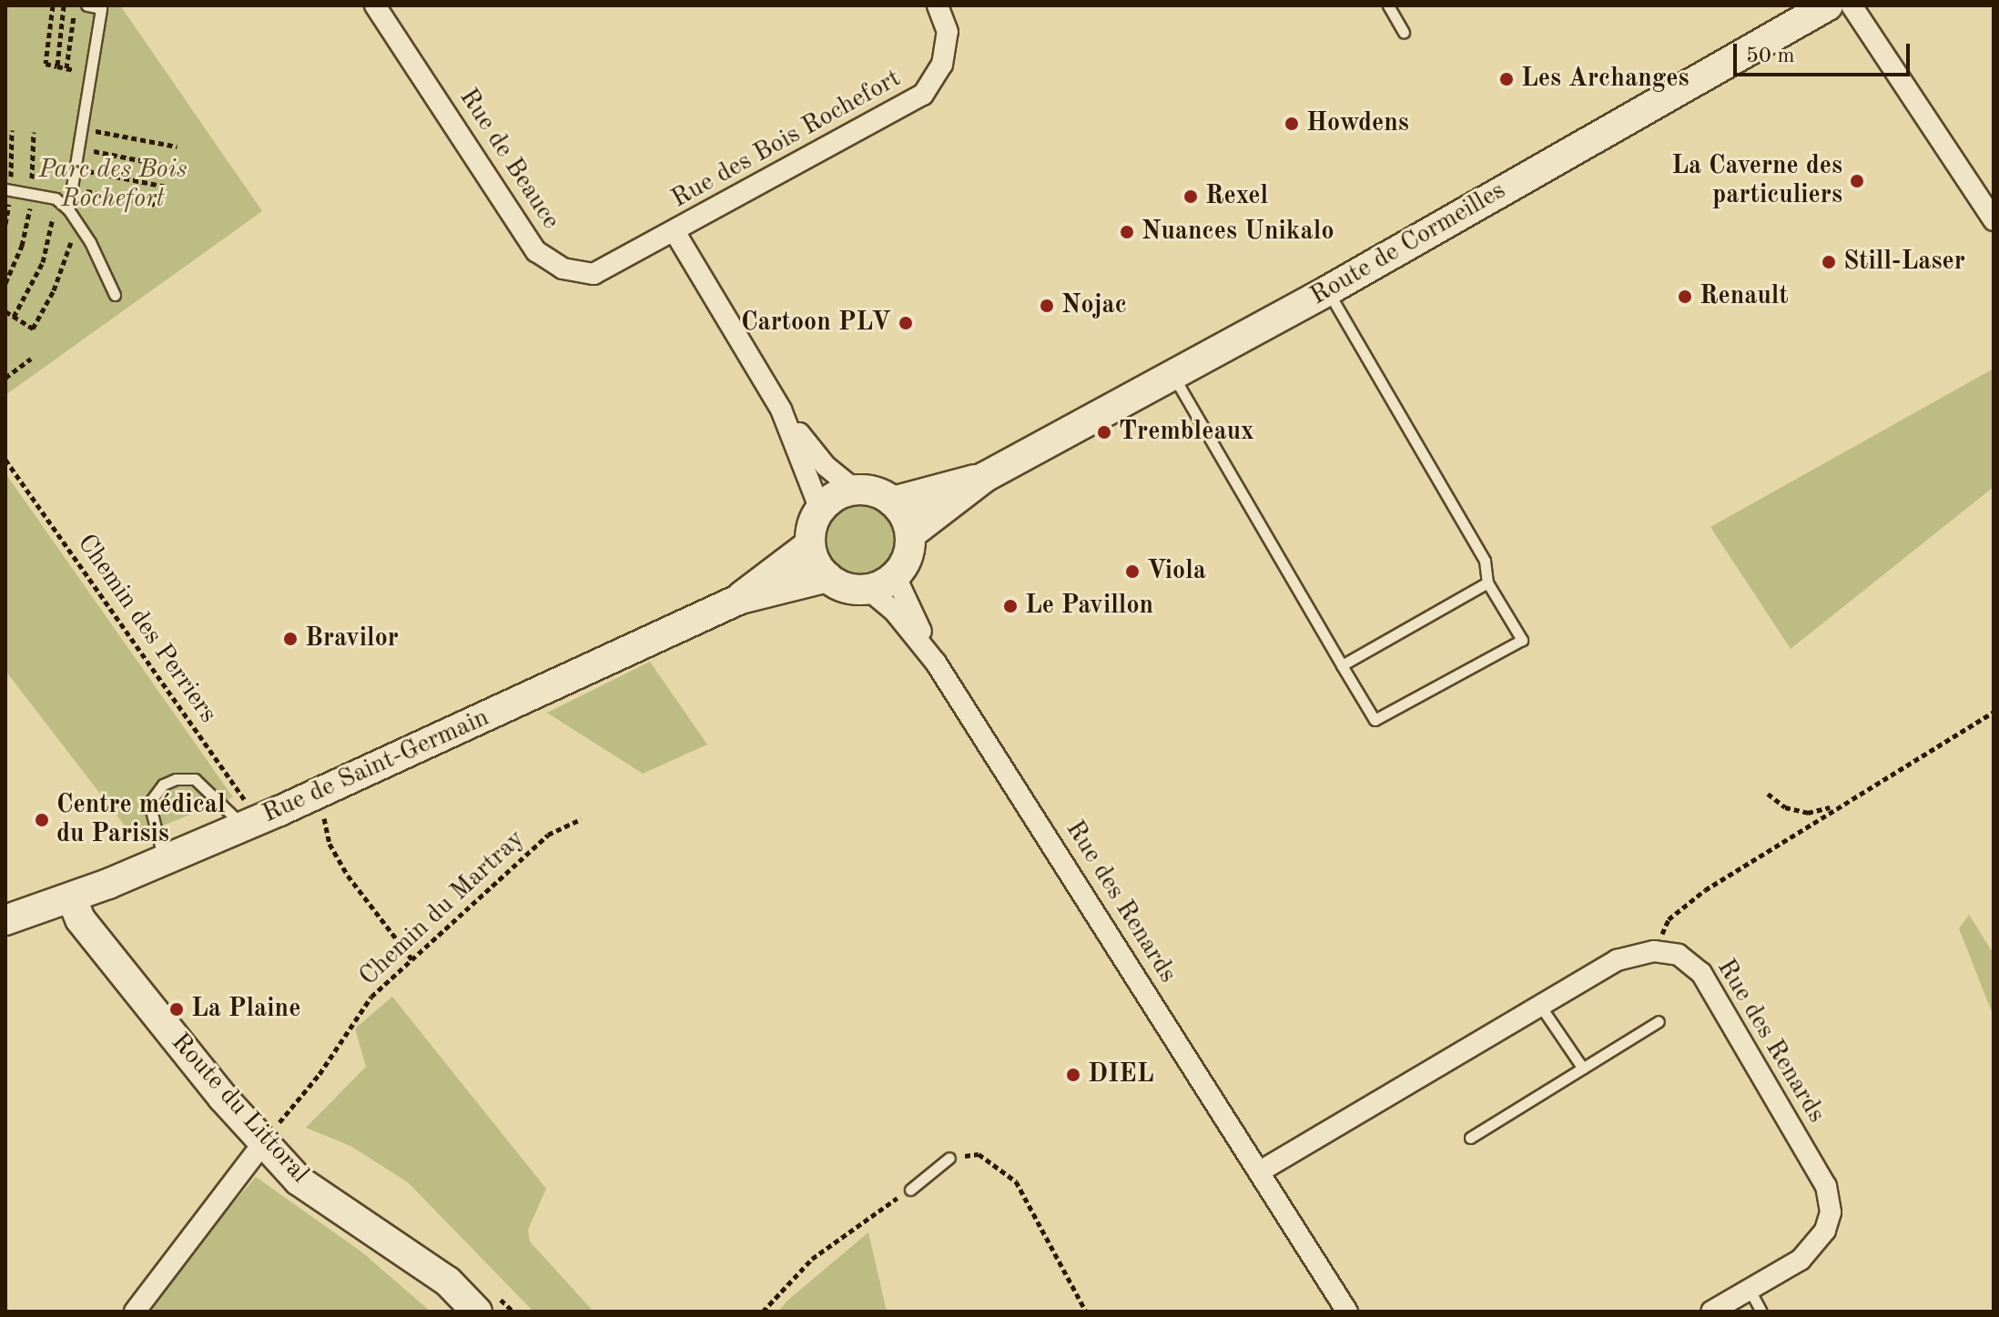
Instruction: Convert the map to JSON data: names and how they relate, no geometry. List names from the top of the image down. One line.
{"streets":{"main road":["Route de Cormeilles","Rue de Saint-Germain","Route du Littoral"],"street":["Rue des Bois Rochefort","Rue de Beauce","Rue des Renards"],"path":["Chemin des Perriers","Chemin du Martray"]},"crossings":[["Rue des Bois Rochefort","Rue de Beauce"],["Rue des Bois Rochefort","Route de Cormeilles"],["Rue des Bois Rochefort","Rue de Saint-Germain"],["Rue des Bois Rochefort","Rue des Renards"],["Route de Cormeilles","Rue de Saint-Germain"],["Route de Cormeilles","Rue des Renards"],["Chemin des Perriers","Rue de Saint-Germain"],["Rue de Saint-Germain","Rue des Renards"],["Rue de Saint-Germain","Route du Littoral"],["Chemin du Martray","Route du Littoral"]],"parks":["Parc des Bois Rochefort"],"places":["Les Archanges","Howdens","La Caverne des particuliers","Rexel","Nuances Unikalo","Still-Laser","Renault","Nojac","Cartoon PLV","Trembleaux","Viola","Le Pavillon","Bravilor","Centre médical du Parisis","La Plaine","DIEL"],"scale_bar":"50 m"}
